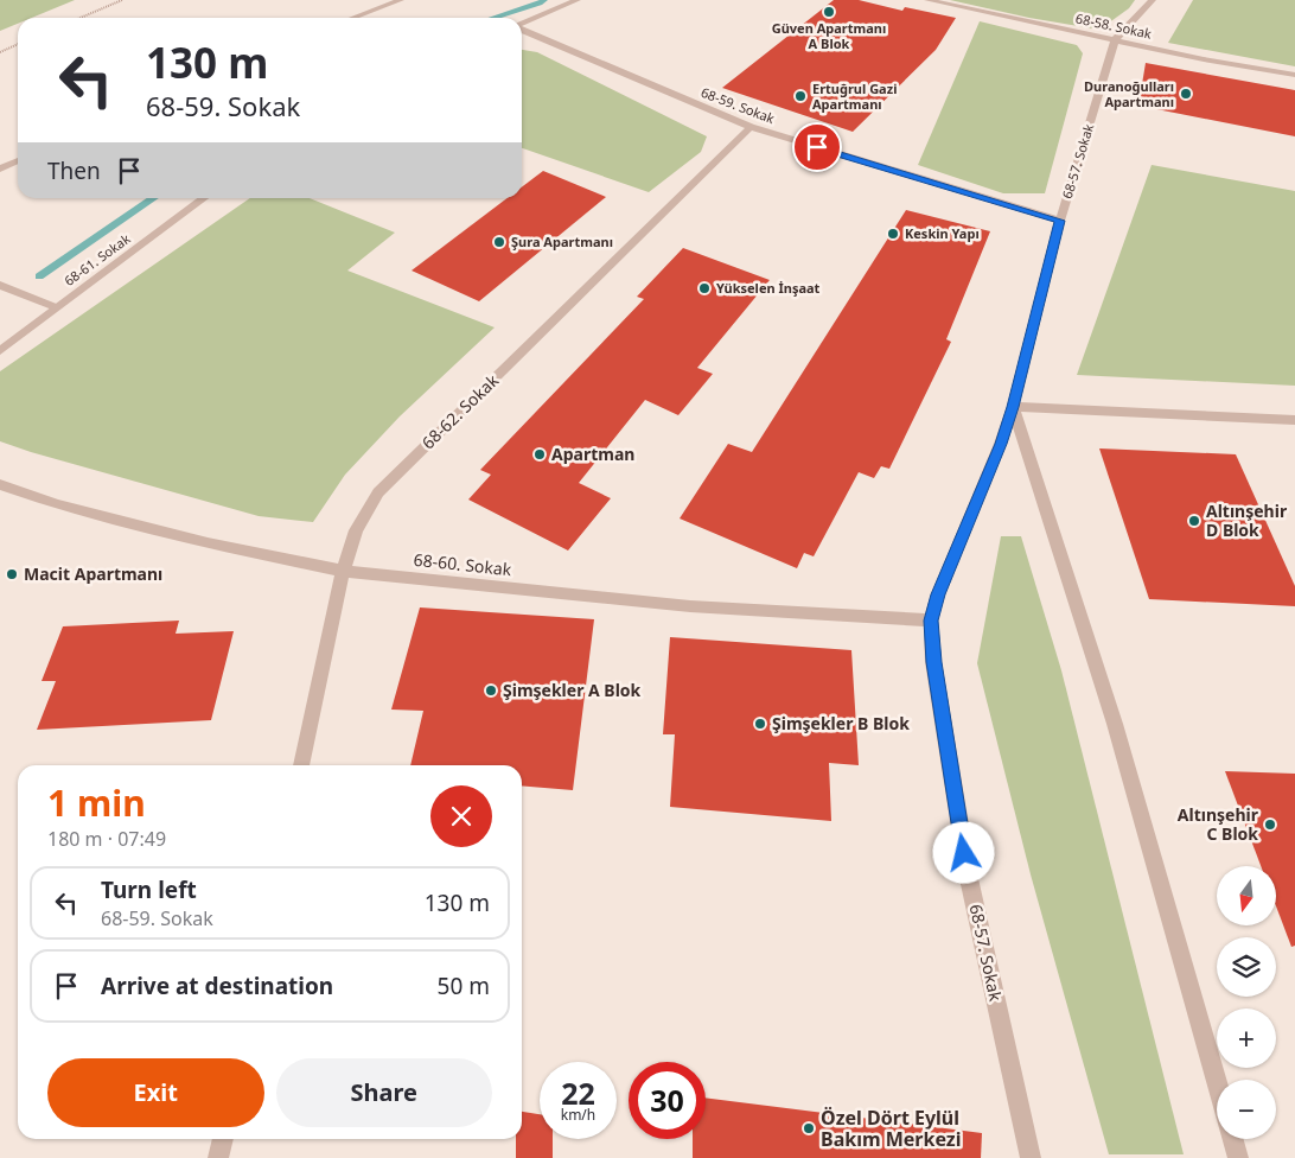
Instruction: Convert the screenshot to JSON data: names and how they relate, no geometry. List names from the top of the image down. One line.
{"streets":{"street":["68-58. Sokak","68-59. Sokak","68-57. Sokak","68-61. Sokak","68-62. Sokak","68-60. Sokak"]},"crossings":[["68-58. Sokak","68-57. Sokak"],["68-59. Sokak","68-57. Sokak"],["68-59. Sokak","68-62. Sokak"],["68-57. Sokak","68-60. Sokak"],["68-62. Sokak","68-60. Sokak"]],"places":["Güven Apartmanı A Blok","Duranoğulları Apartmanı","Ertuğrul Gazi Apartmanı","Keskin Yapı","Şura Apartmanı","Yükselen İnşaat","Apartman","Altınşehir D Blok","Macit Apartmanı","Şimşekler A Blok","Şimşekler B Blok","Altınşehir C Blok","Özel Dört Eylül Bakım Merkezi"],"north":"bottom","page":{"turn":["130 m","68-59. Sokak"],"then":"Then","heading":["1 min","180 m · 07:49"],"map_buttons":["+","−"],"list":[{"name":"Turn left","note":"68-59. Sokak","value":"130 m"},{"name":"Arrive at destination","value":"50 m"}],"buttons":["Exit","Share"],"speed":"22 km/h","limit":"30"}}
